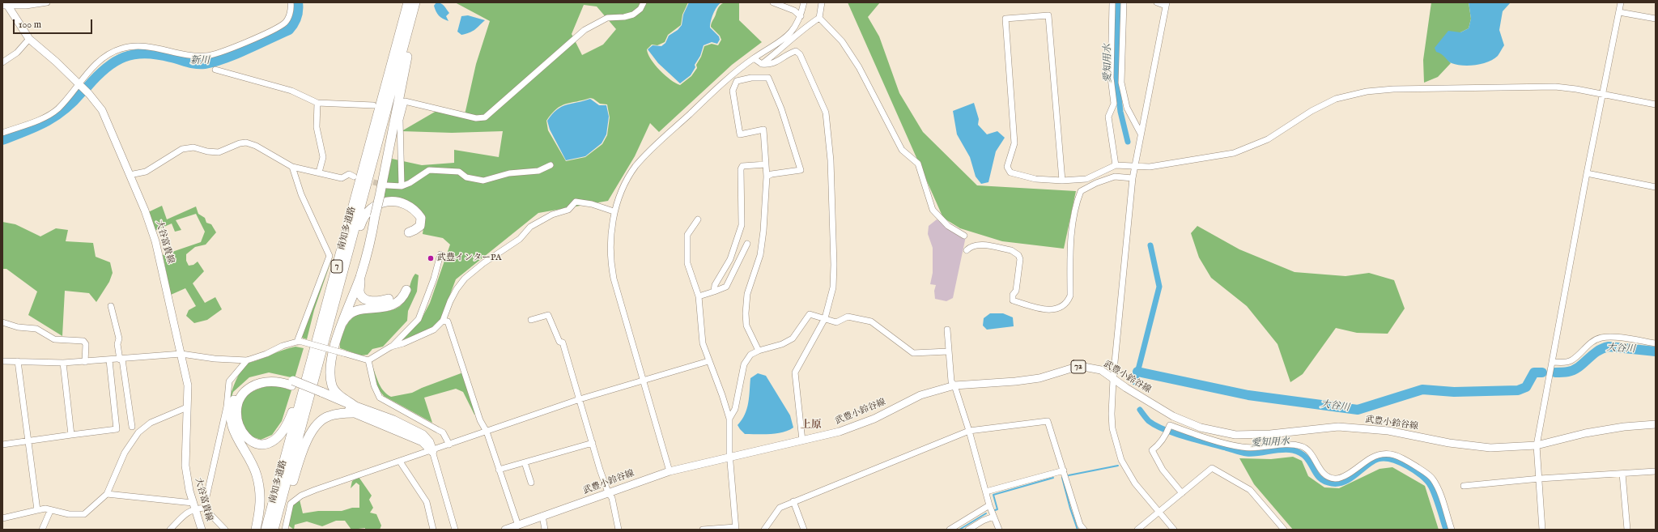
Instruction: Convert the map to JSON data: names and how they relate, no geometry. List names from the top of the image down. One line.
{"streets":{"highway":["南知多道路","7"],"main road":["大谷富貴線","72","武豊小鈴谷線"]},"districts":["上原"],"water":["新川","愛知用水","大谷川"],"places":["武豊インターPA"],"scale_bar":"100 m"}
